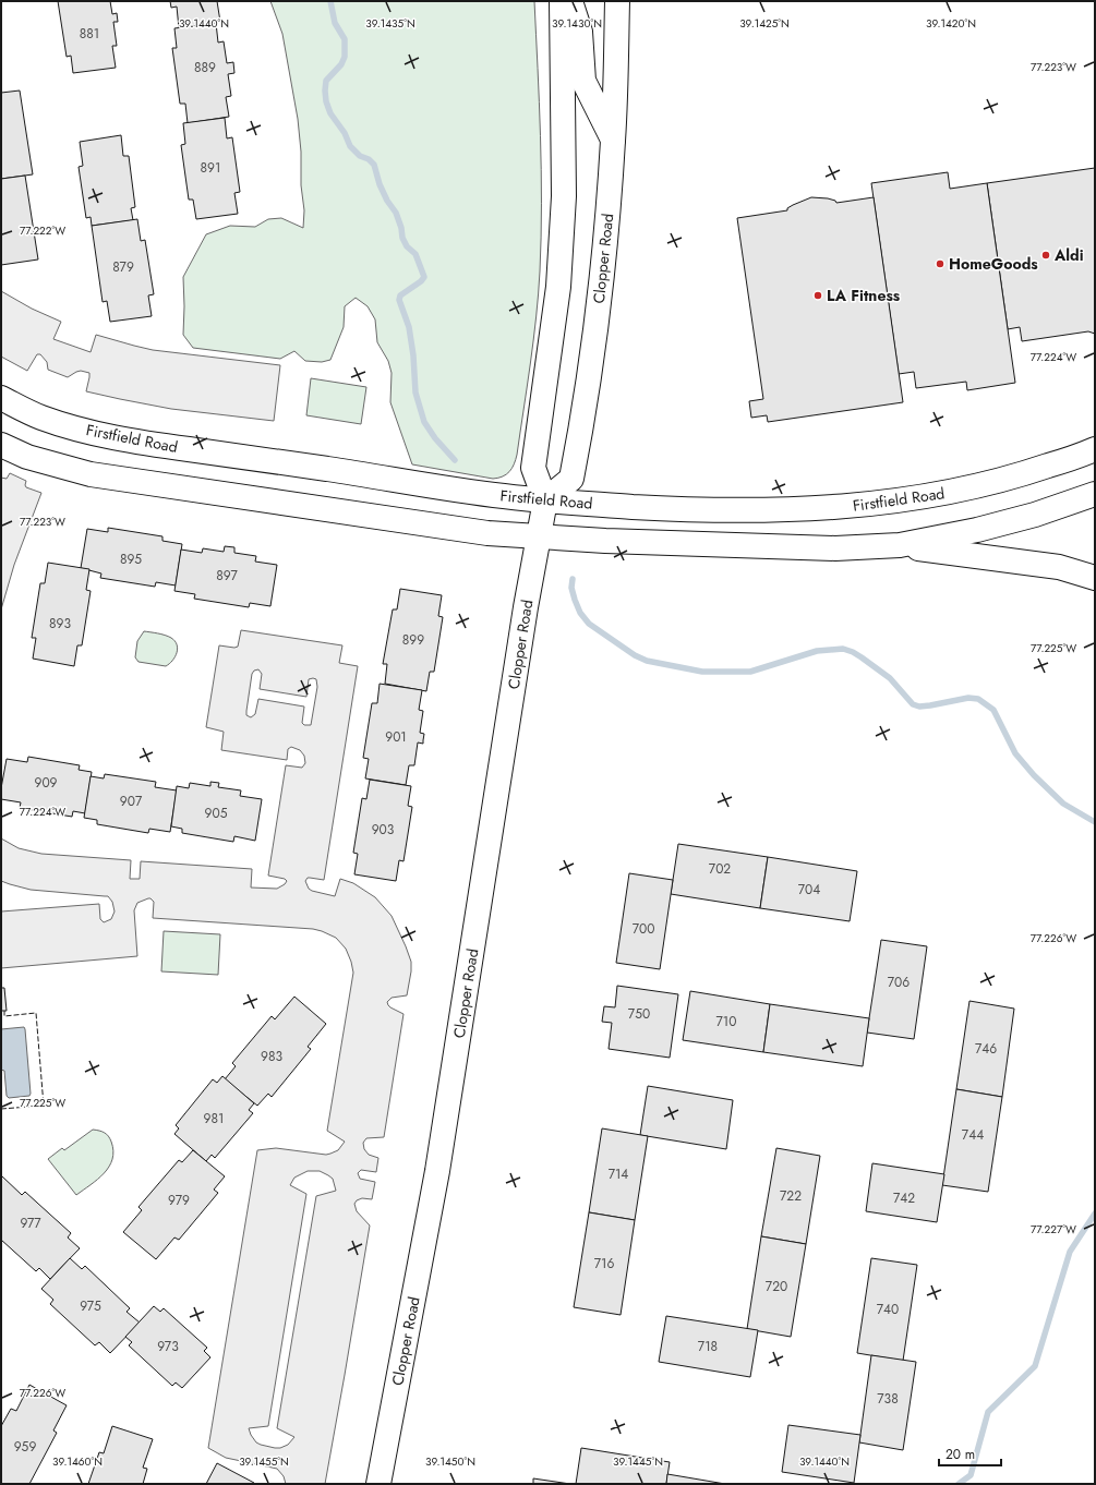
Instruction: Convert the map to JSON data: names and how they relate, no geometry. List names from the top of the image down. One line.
{"streets":{"street":["Clopper Road","Firstfield Road"]},"crossings":[["Clopper Road","Firstfield Road"]],"places":["Aldi","HomeGoods","LA Fitness"],"house_numbers":["881","889","891","879","895","897","893","899","901","909","907","905","903","702","704","700","706","750","710","746","983","981","744","714","722","742","979","977","716","720","975","740","973","718","738","959"],"scale_bar":"20 m","coordinates":["39.1440°N","39.1435°N","39.1430°N","39.1425°N","39.1420°N","77.223°W","77.222°W","77.224°W","77.225°W","77.226°W","77.227°W","39.1460°N","39.1455°N","39.1450°N","39.1445°N"]}
